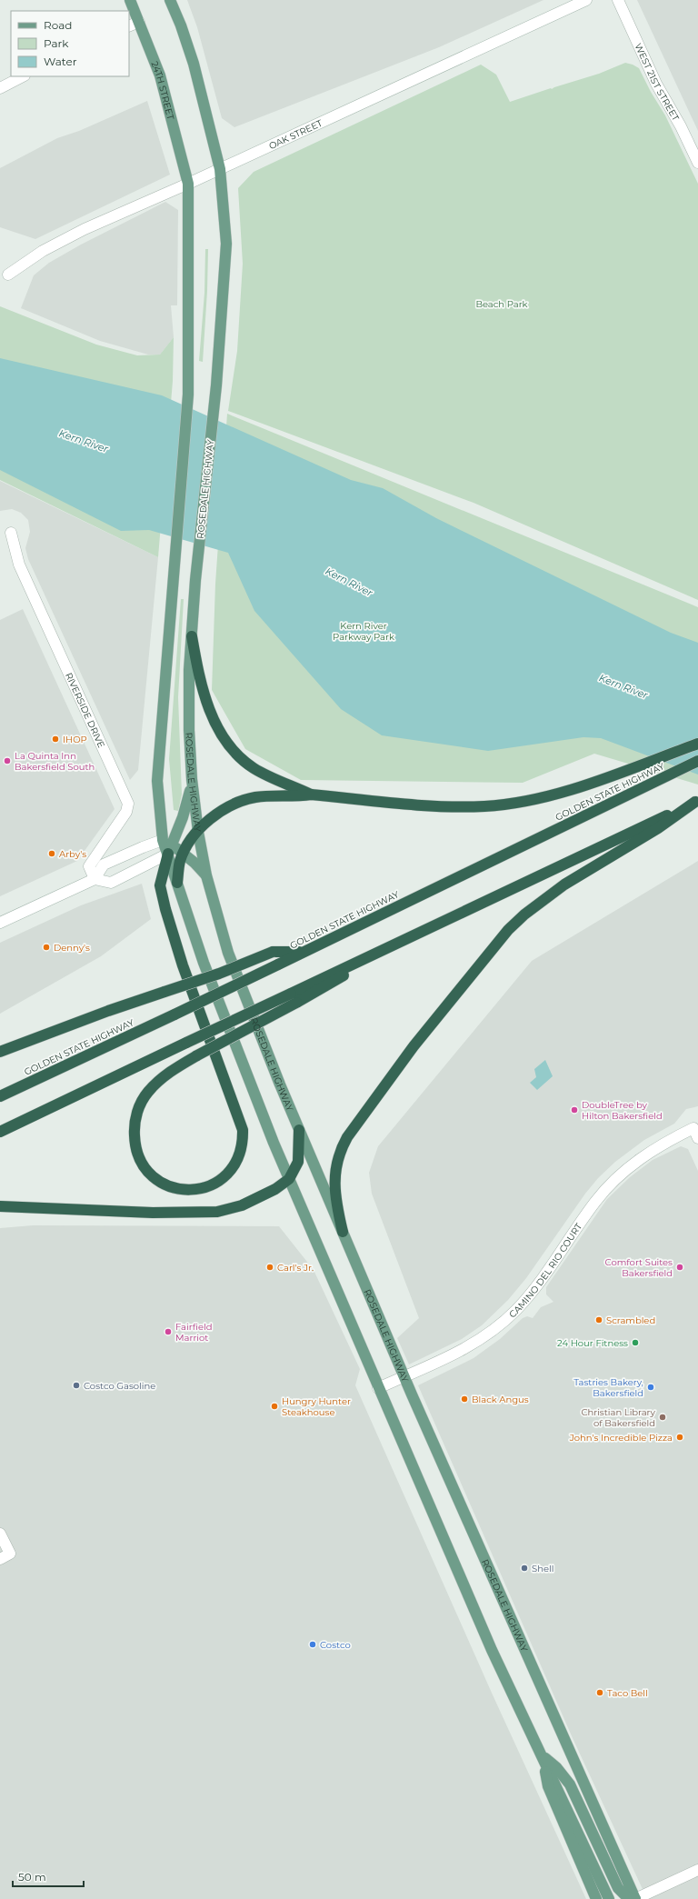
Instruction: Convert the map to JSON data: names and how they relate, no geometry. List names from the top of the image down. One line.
{"streets":{"highway":["GOLDEN STATE HIGHWAY"],"main road":["24TH STREET","ROSEDALE HIGHWAY"],"street":["WEST 21ST STREET","OAK STREET","RIVERSIDE DRIVE","CAMINO DEL RIO COURT"]},"crossings":[["24TH STREET","OAK STREET"],["OAK STREET","ROSEDALE HIGHWAY"],["ROSEDALE HIGHWAY","CAMINO DEL RIO COURT"]],"water":["Kern River"],"parks":["Beach Park","Kern River Parkway Park"],"places":["IHOP","La Quinta Inn Bakersfield South","Arby's","Denny's","DoubleTree by Hilton Bakersfield","Carl's Jr.","Comfort Suites Bakersfield","Scrambled","Fairfield Marriot","24 Hour Fitness","Costco Gasoline","Tastries Bakery, Bakersfield","Black Angus","Hungry Hunter Steakhouse","Christian Library of Bakersfield","John's Incredible Pizza","Shell","Costco","Taco Bell"],"legend":["Road","Park","Water"],"scale_bar":"50 m"}
